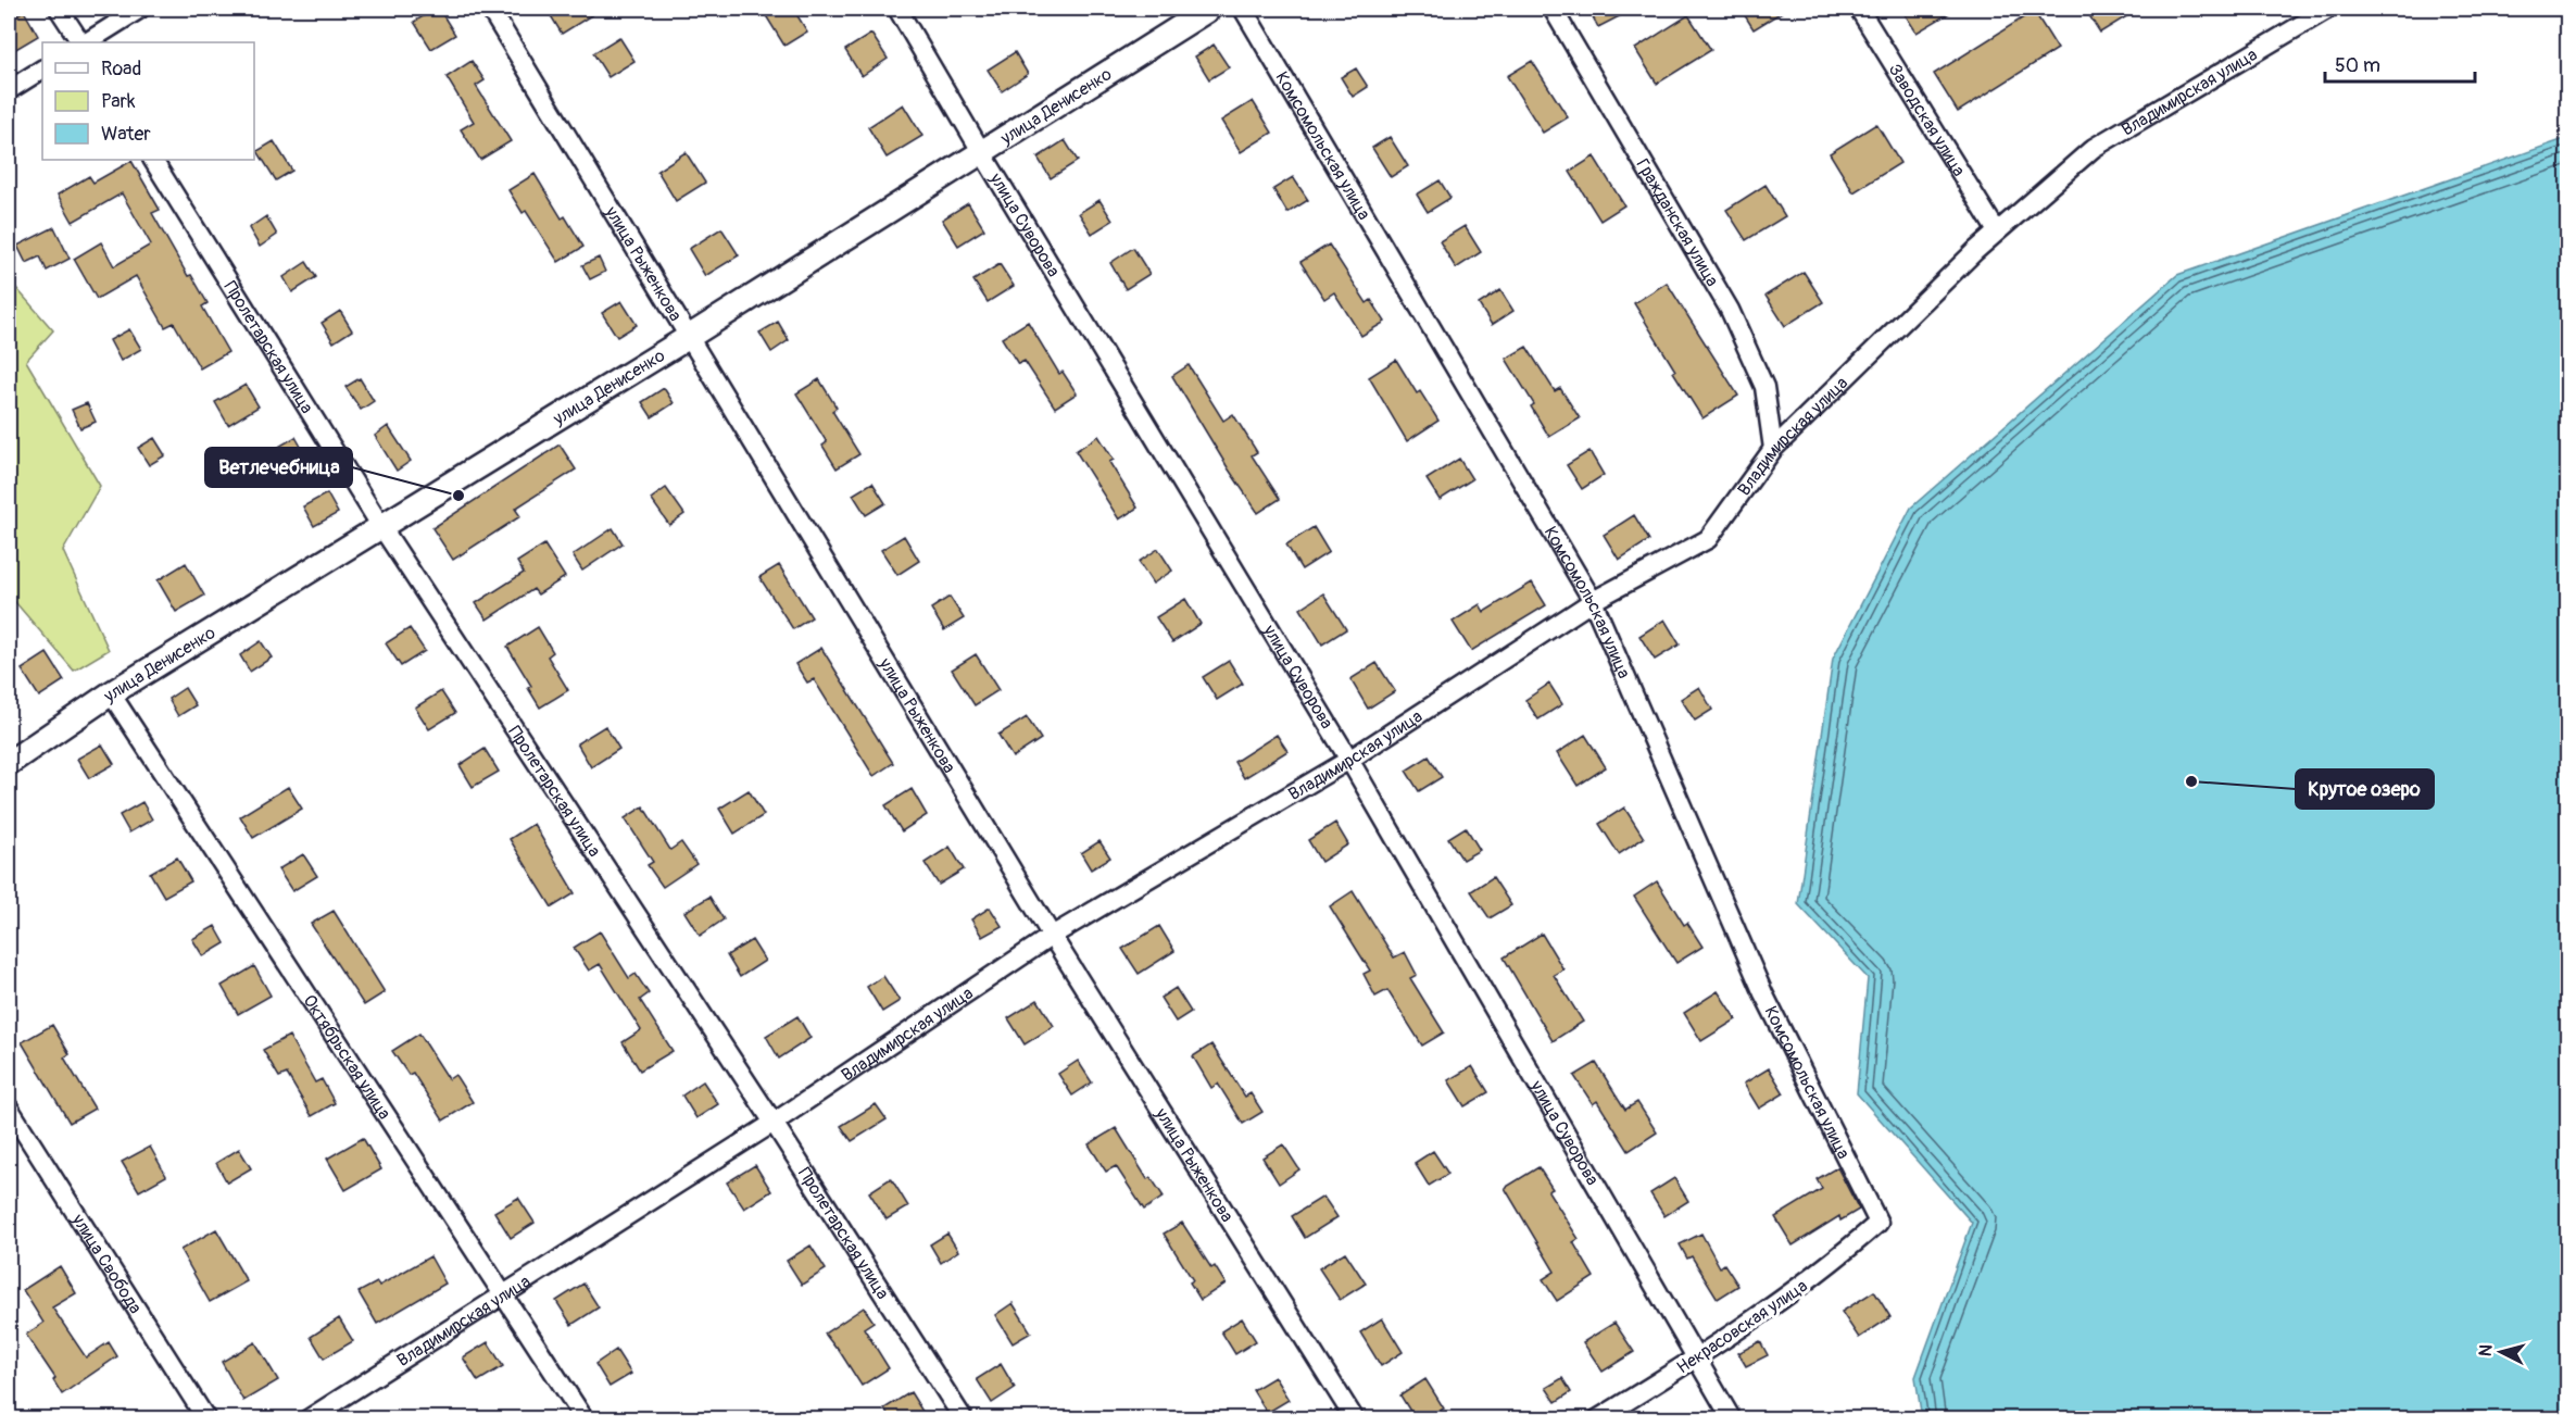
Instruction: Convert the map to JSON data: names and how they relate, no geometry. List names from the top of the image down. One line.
{"streets":{"street":["Владимирская улица","улица Денисенко","Заводская улица","Комсомольская улица","Гражданская улица","улица Суворова","улица Рыженкова","Пролетарская улица","Октябрьская улица","улица Свобода","Некрасовская улица"]},"crossings":[["Владимирская улица","Заводская улица"],["Владимирская улица","Комсомольская улица"],["Владимирская улица","Гражданская улица"],["Владимирская улица","улица Суворова"],["Владимирская улица","улица Рыженкова"],["Владимирская улица","Пролетарская улица"],["Владимирская улица","Октябрьская улица"],["улица Денисенко","улица Суворова"],["улица Денисенко","улица Рыженкова"],["улица Денисенко","Пролетарская улица"],["улица Денисенко","Октябрьская улица"],["Комсомольская улица","Некрасовская улица"],["улица Суворова","Некрасовская улица"]],"places":["Ветлечебница","Крутое озеро"],"legend":["Road","Park","Water"],"scale_bar":"50 m","north":"left"}
